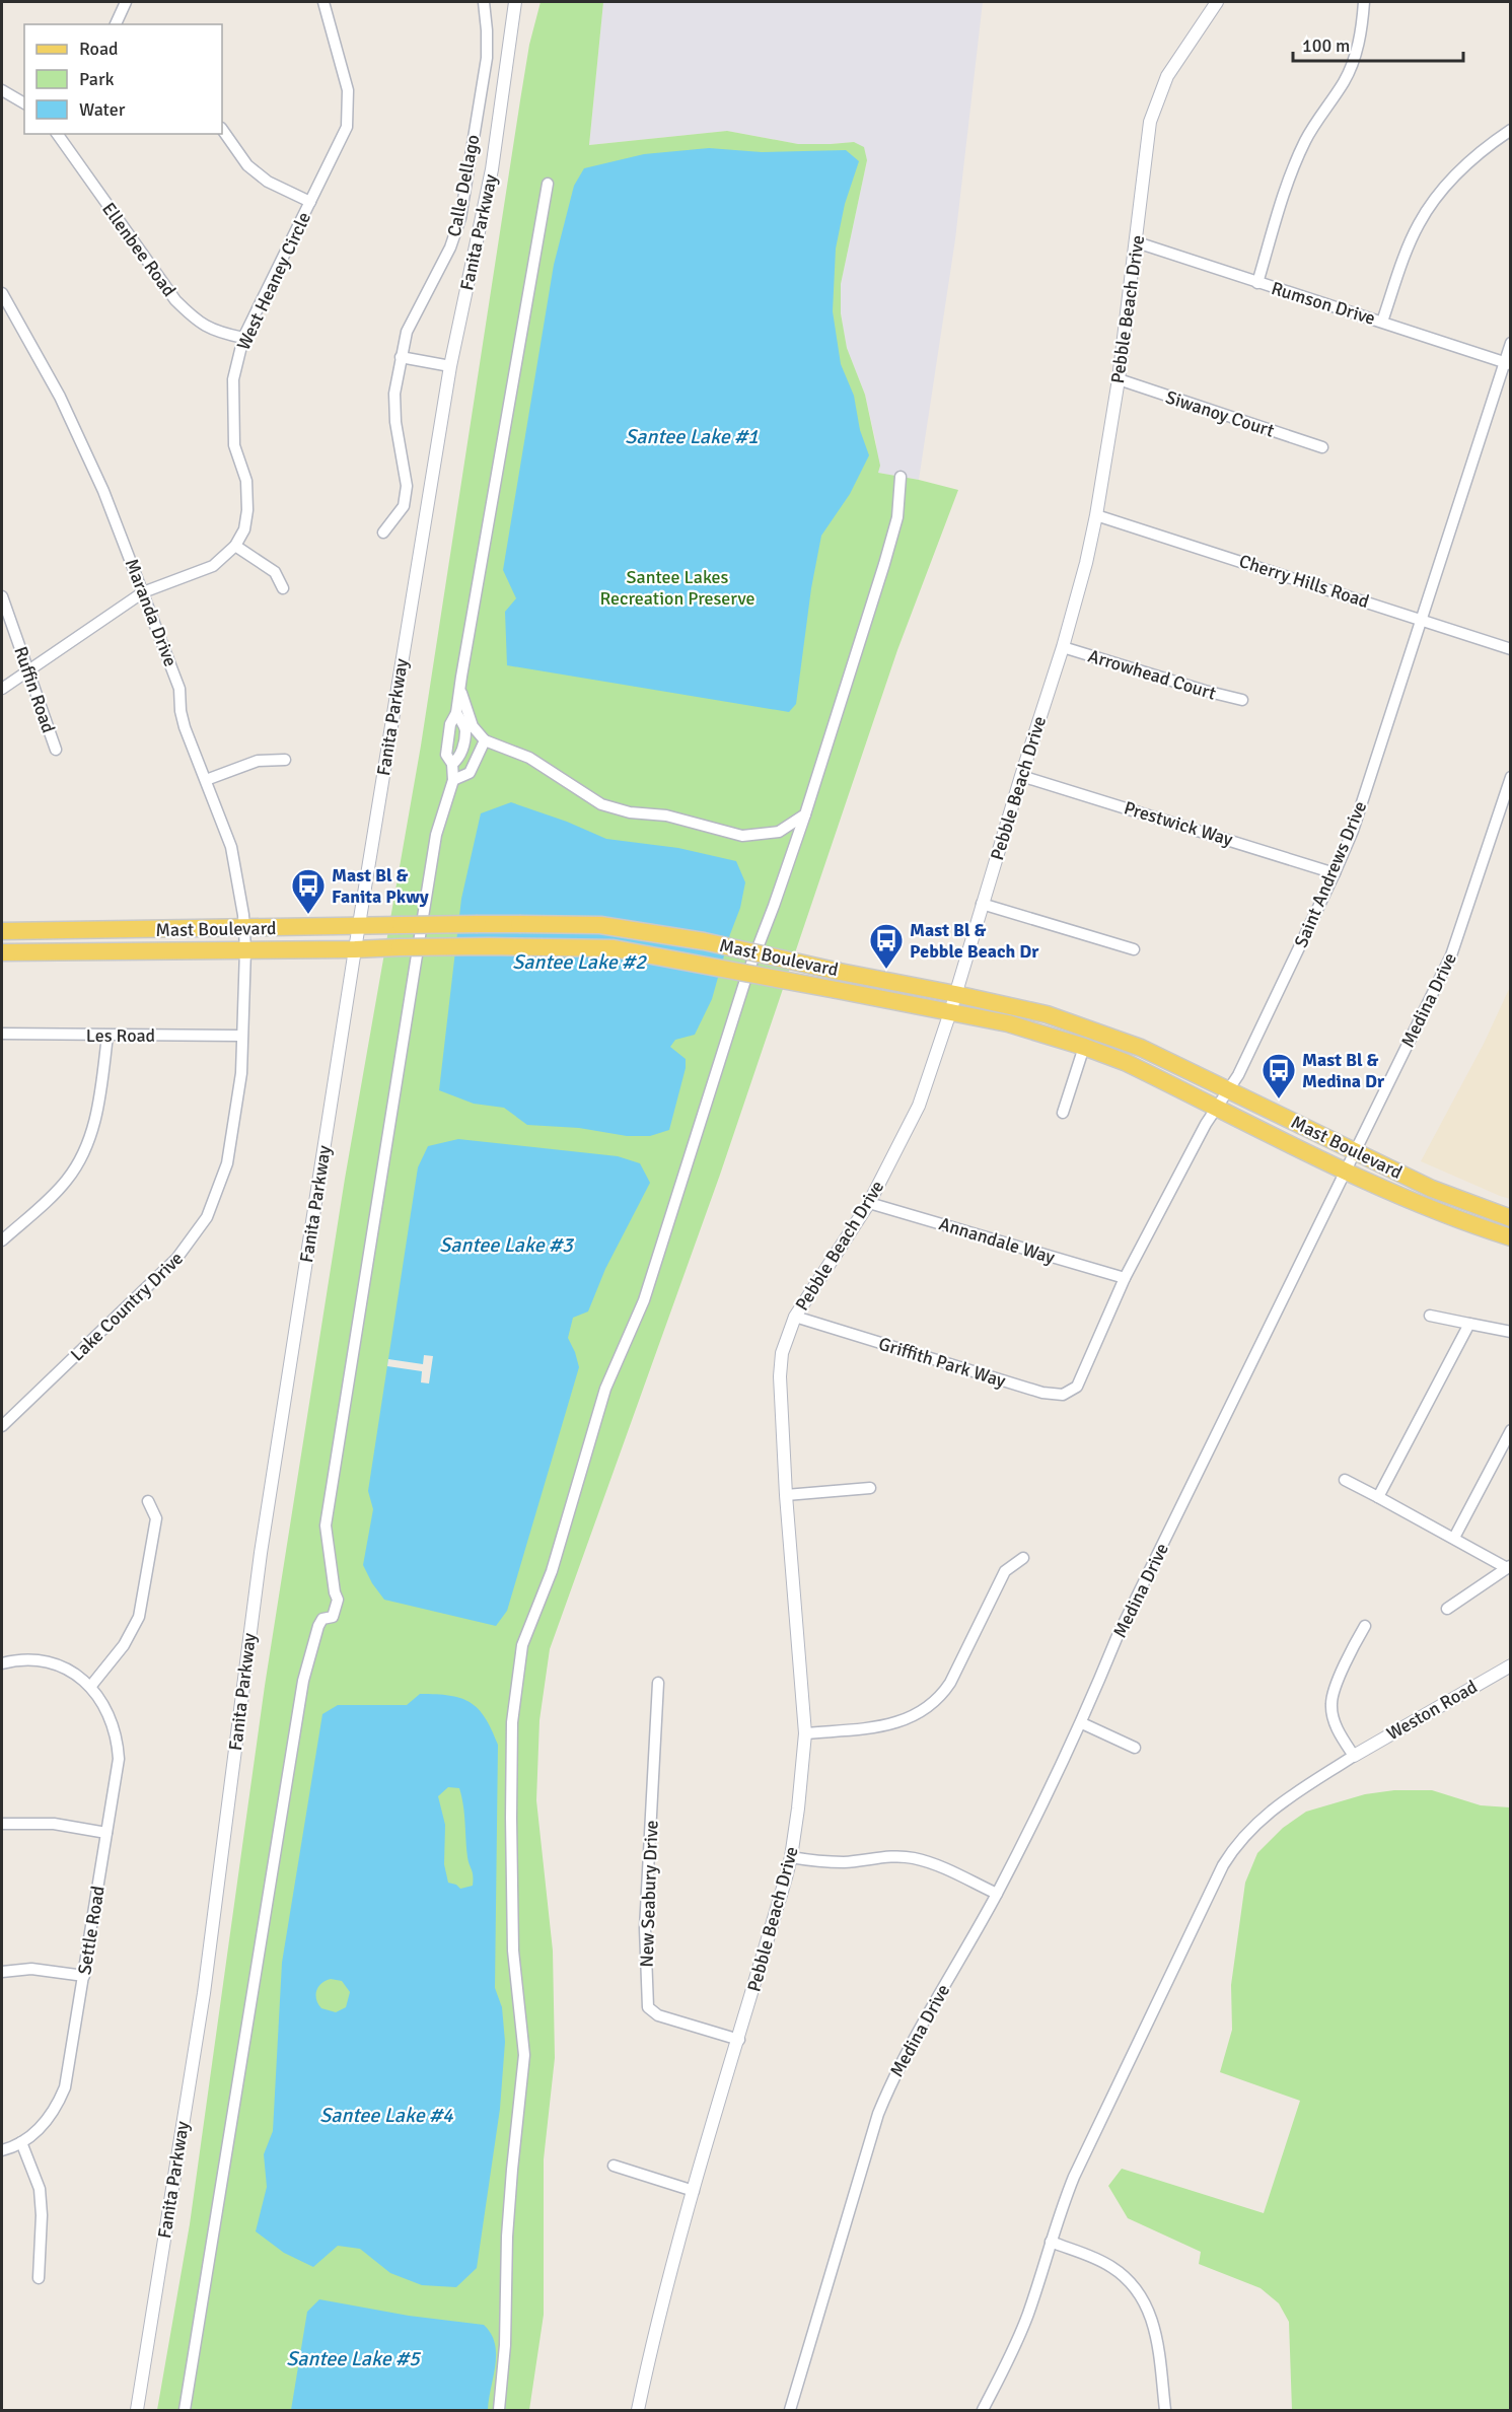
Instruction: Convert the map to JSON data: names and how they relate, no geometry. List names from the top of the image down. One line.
{"streets":{"main road":["Mast Boulevard"],"street":["Calle Dellago","Fanita Parkway","Ellenbee Road","West Heaney Circle","Rumson Drive","Pebble Beach Drive","Siwanoy Court","Cherry Hills Road","Maranda Drive","Arrowhead Court","Ruffin Road","Prestwick Way","Saint Andrews Drive","Medina Drive","Les Road","Annandale Way","Lake Country Drive","Griffith Park Way","Weston Road","New Seabury Drive","Settle Road"]},"crossings":[["Fanita Parkway","Mast Boulevard"],["Ellenbee Road","West Heaney Circle"],["West Heaney Circle","Maranda Drive"],["West Heaney Circle","Ruffin Road"],["Rumson Drive","Pebble Beach Drive"],["Rumson Drive","Saint Andrews Drive"],["Pebble Beach Drive","Siwanoy Court"],["Pebble Beach Drive","Cherry Hills Road"],["Pebble Beach Drive","Arrowhead Court"],["Pebble Beach Drive","Prestwick Way"],["Pebble Beach Drive","Mast Boulevard"],["Pebble Beach Drive","Annandale Way"],["Pebble Beach Drive","Griffith Park Way"],["Pebble Beach Drive","New Seabury Drive"],["Cherry Hills Road","Saint Andrews Drive"],["Maranda Drive","Mast Boulevard"],["Maranda Drive","Lake Country Drive"],["Prestwick Way","Saint Andrews Drive"],["Saint Andrews Drive","Mast Boulevard"],["Saint Andrews Drive","Annandale Way"],["Saint Andrews Drive","Griffith Park Way"],["Mast Boulevard","Medina Drive"],["Mast Boulevard","Lake Country Drive"],["Les Road","Lake Country Drive"]],"water":["Santee Lake #1","Santee Lake #2","Santee Lake #3","Santee Lake #4","Santee Lake #5"],"parks":["Santee Lakes Recreation Preserve"],"places":{"bus stop":["Mast Bl & Fanita Pkwy","Mast Bl & Pebble Beach Dr","Mast Bl & Medina Dr"]},"legend":["Road","Park","Water"],"scale_bar":"100 m"}
